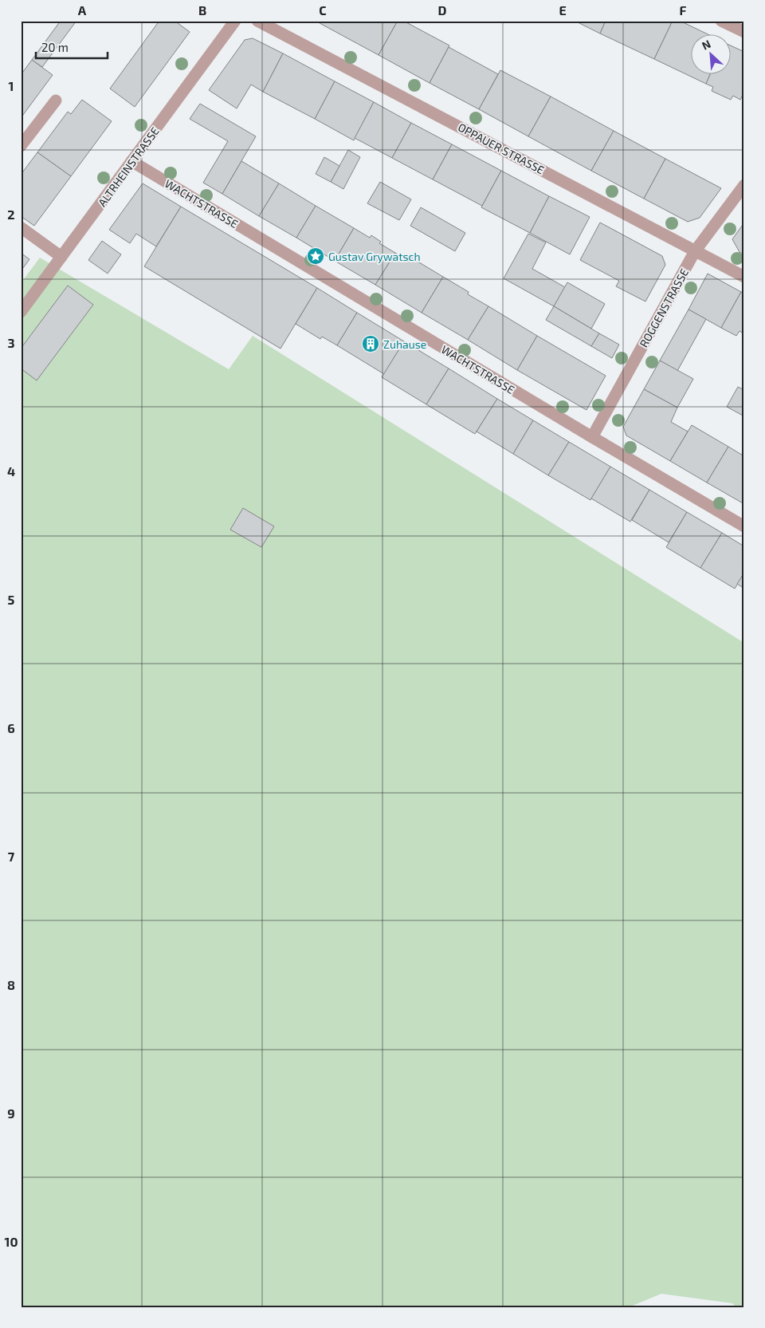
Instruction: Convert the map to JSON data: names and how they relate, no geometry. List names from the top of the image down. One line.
{"streets":{"street":["OPPAUER STRASSE","ALTRHEINSTRASSE","WACHTSTRASSE","ROGGENSTRASSE"]},"crossings":[["OPPAUER STRASSE","ROGGENSTRASSE"],["ALTRHEINSTRASSE","WACHTSTRASSE"],["WACHTSTRASSE","ROGGENSTRASSE"]],"places":{"place":["Gustav Grywatsch"],"building":["Zuhause"]},"scale_bar":"20 m","north":"top left","grid":{"columns":["A","B","C","D","E","F"],"rows":["1","2","3","4","5","6","7","8","9","10"]}}
